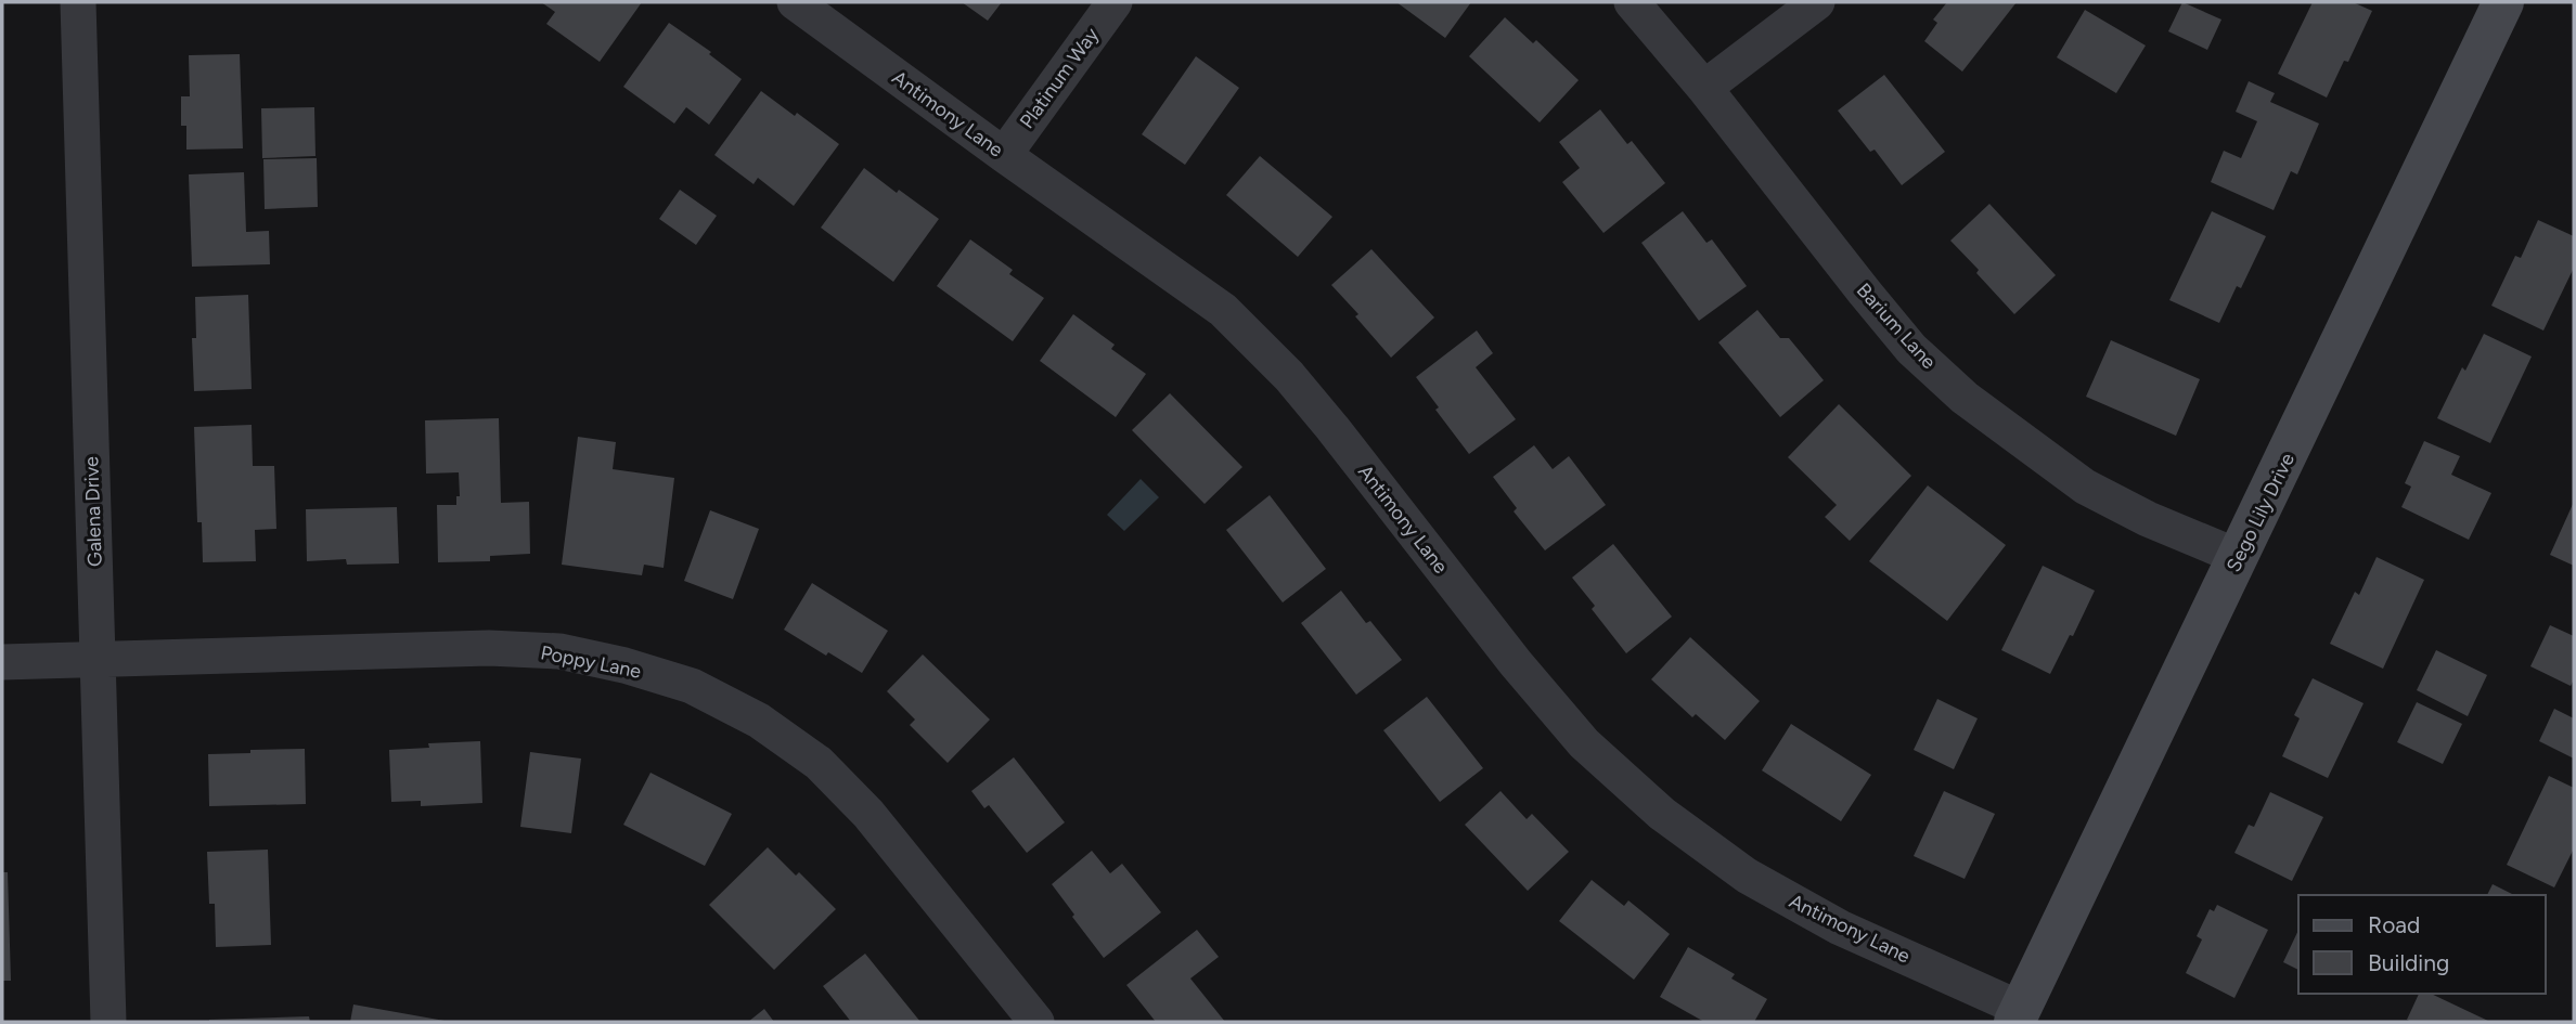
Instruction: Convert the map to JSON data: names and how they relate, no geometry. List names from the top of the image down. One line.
{"streets":{"main road":["Sego Lily Drive"],"street":["Platinum Way","Antimony Lane","Barium Lane","Galena Drive","Poppy Lane"]},"crossings":[["Platinum Way","Antimony Lane"],["Antimony Lane","Sego Lily Drive"],["Barium Lane","Sego Lily Drive"],["Galena Drive","Poppy Lane"]],"legend":["Road","Building"]}
